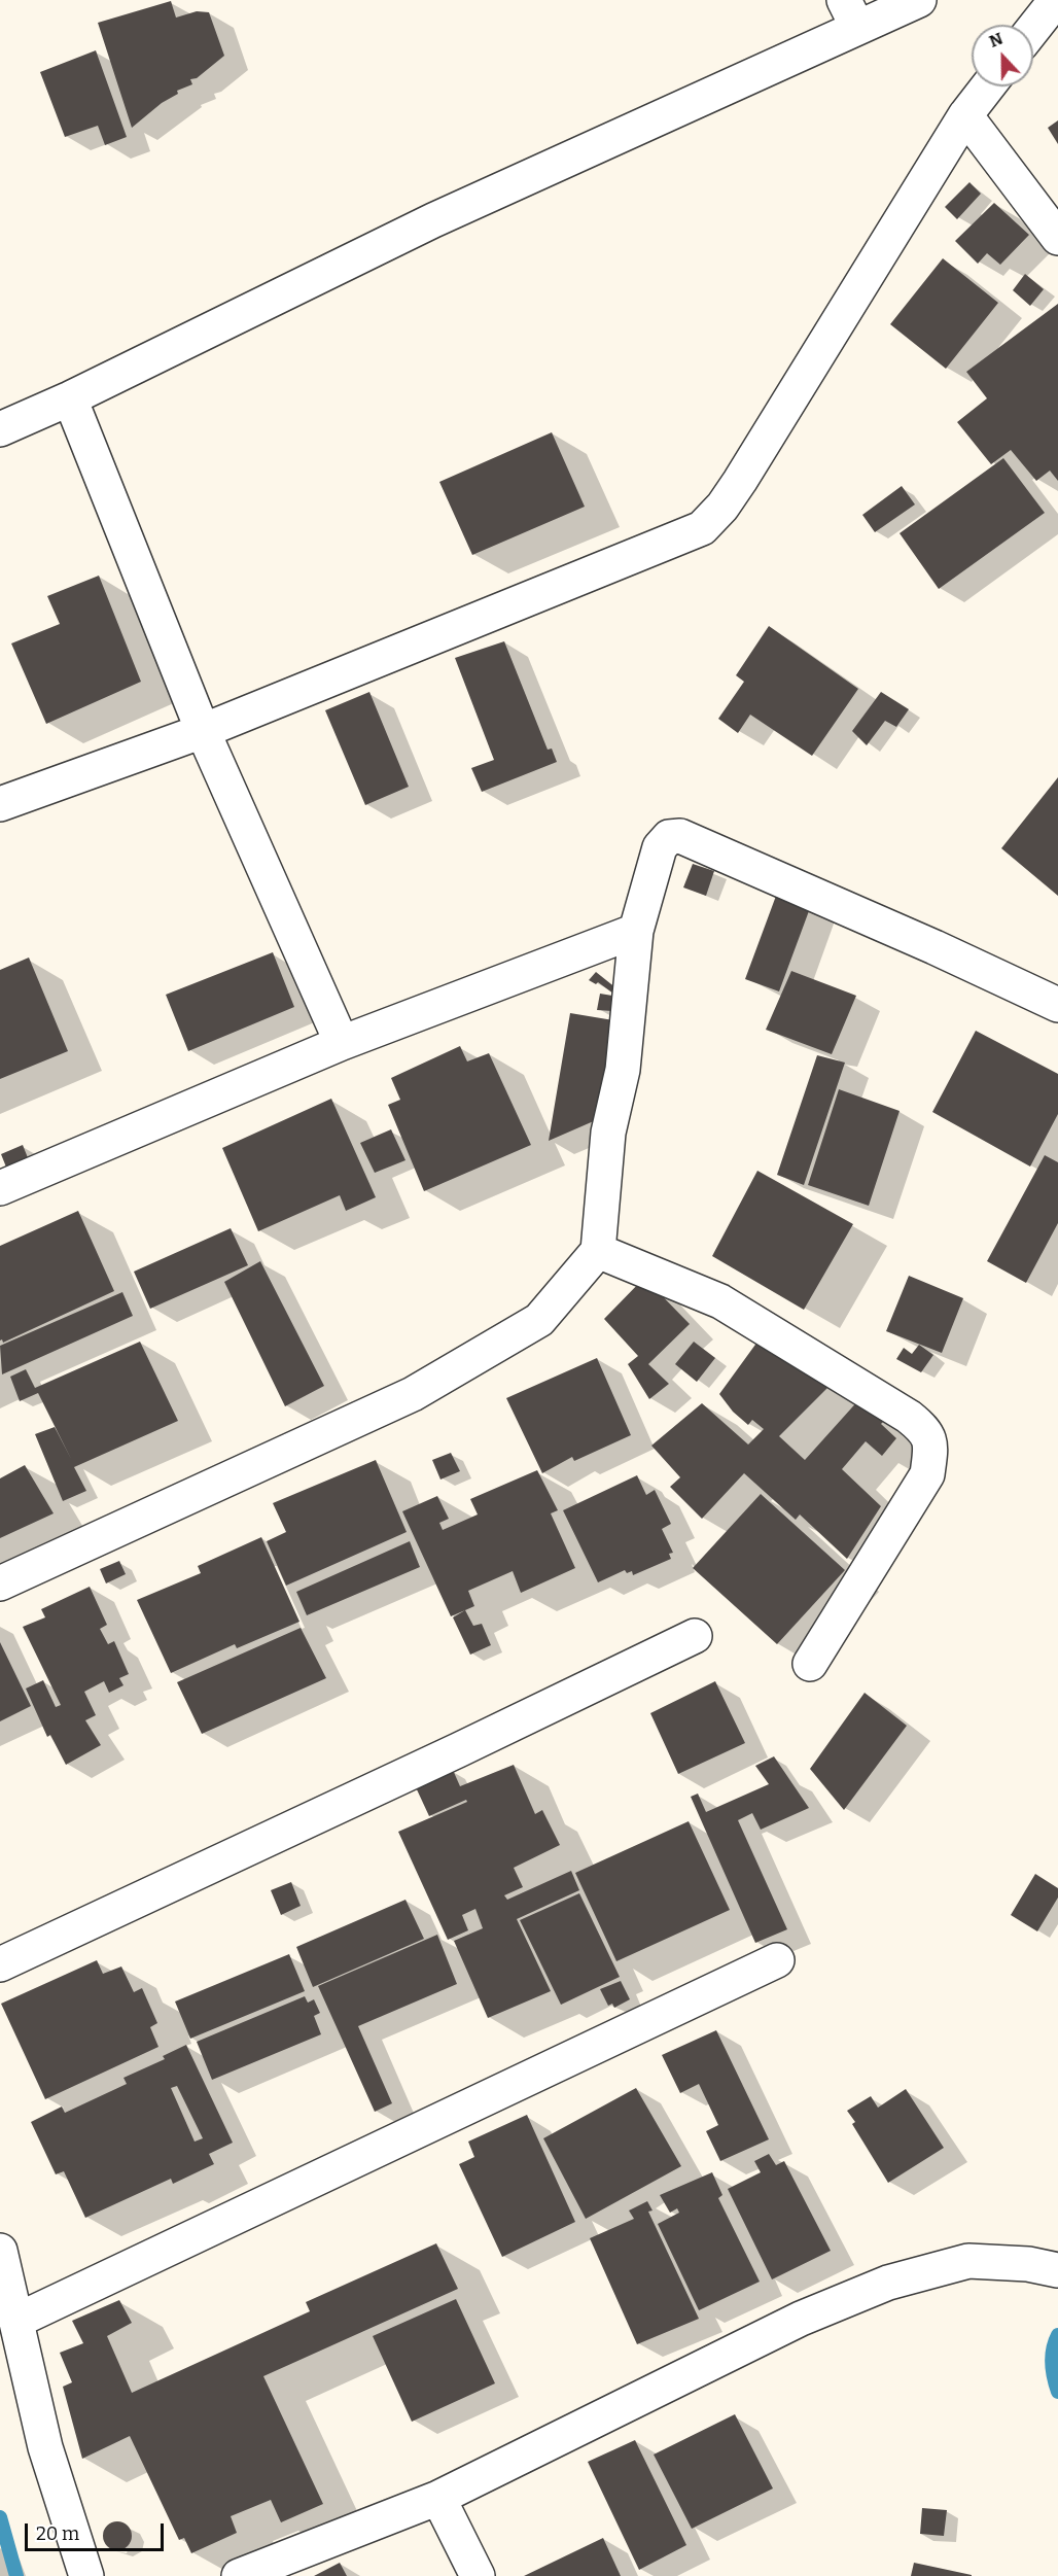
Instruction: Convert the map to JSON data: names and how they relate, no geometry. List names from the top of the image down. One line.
{"scale_bar":"20 m","north":"top"}
